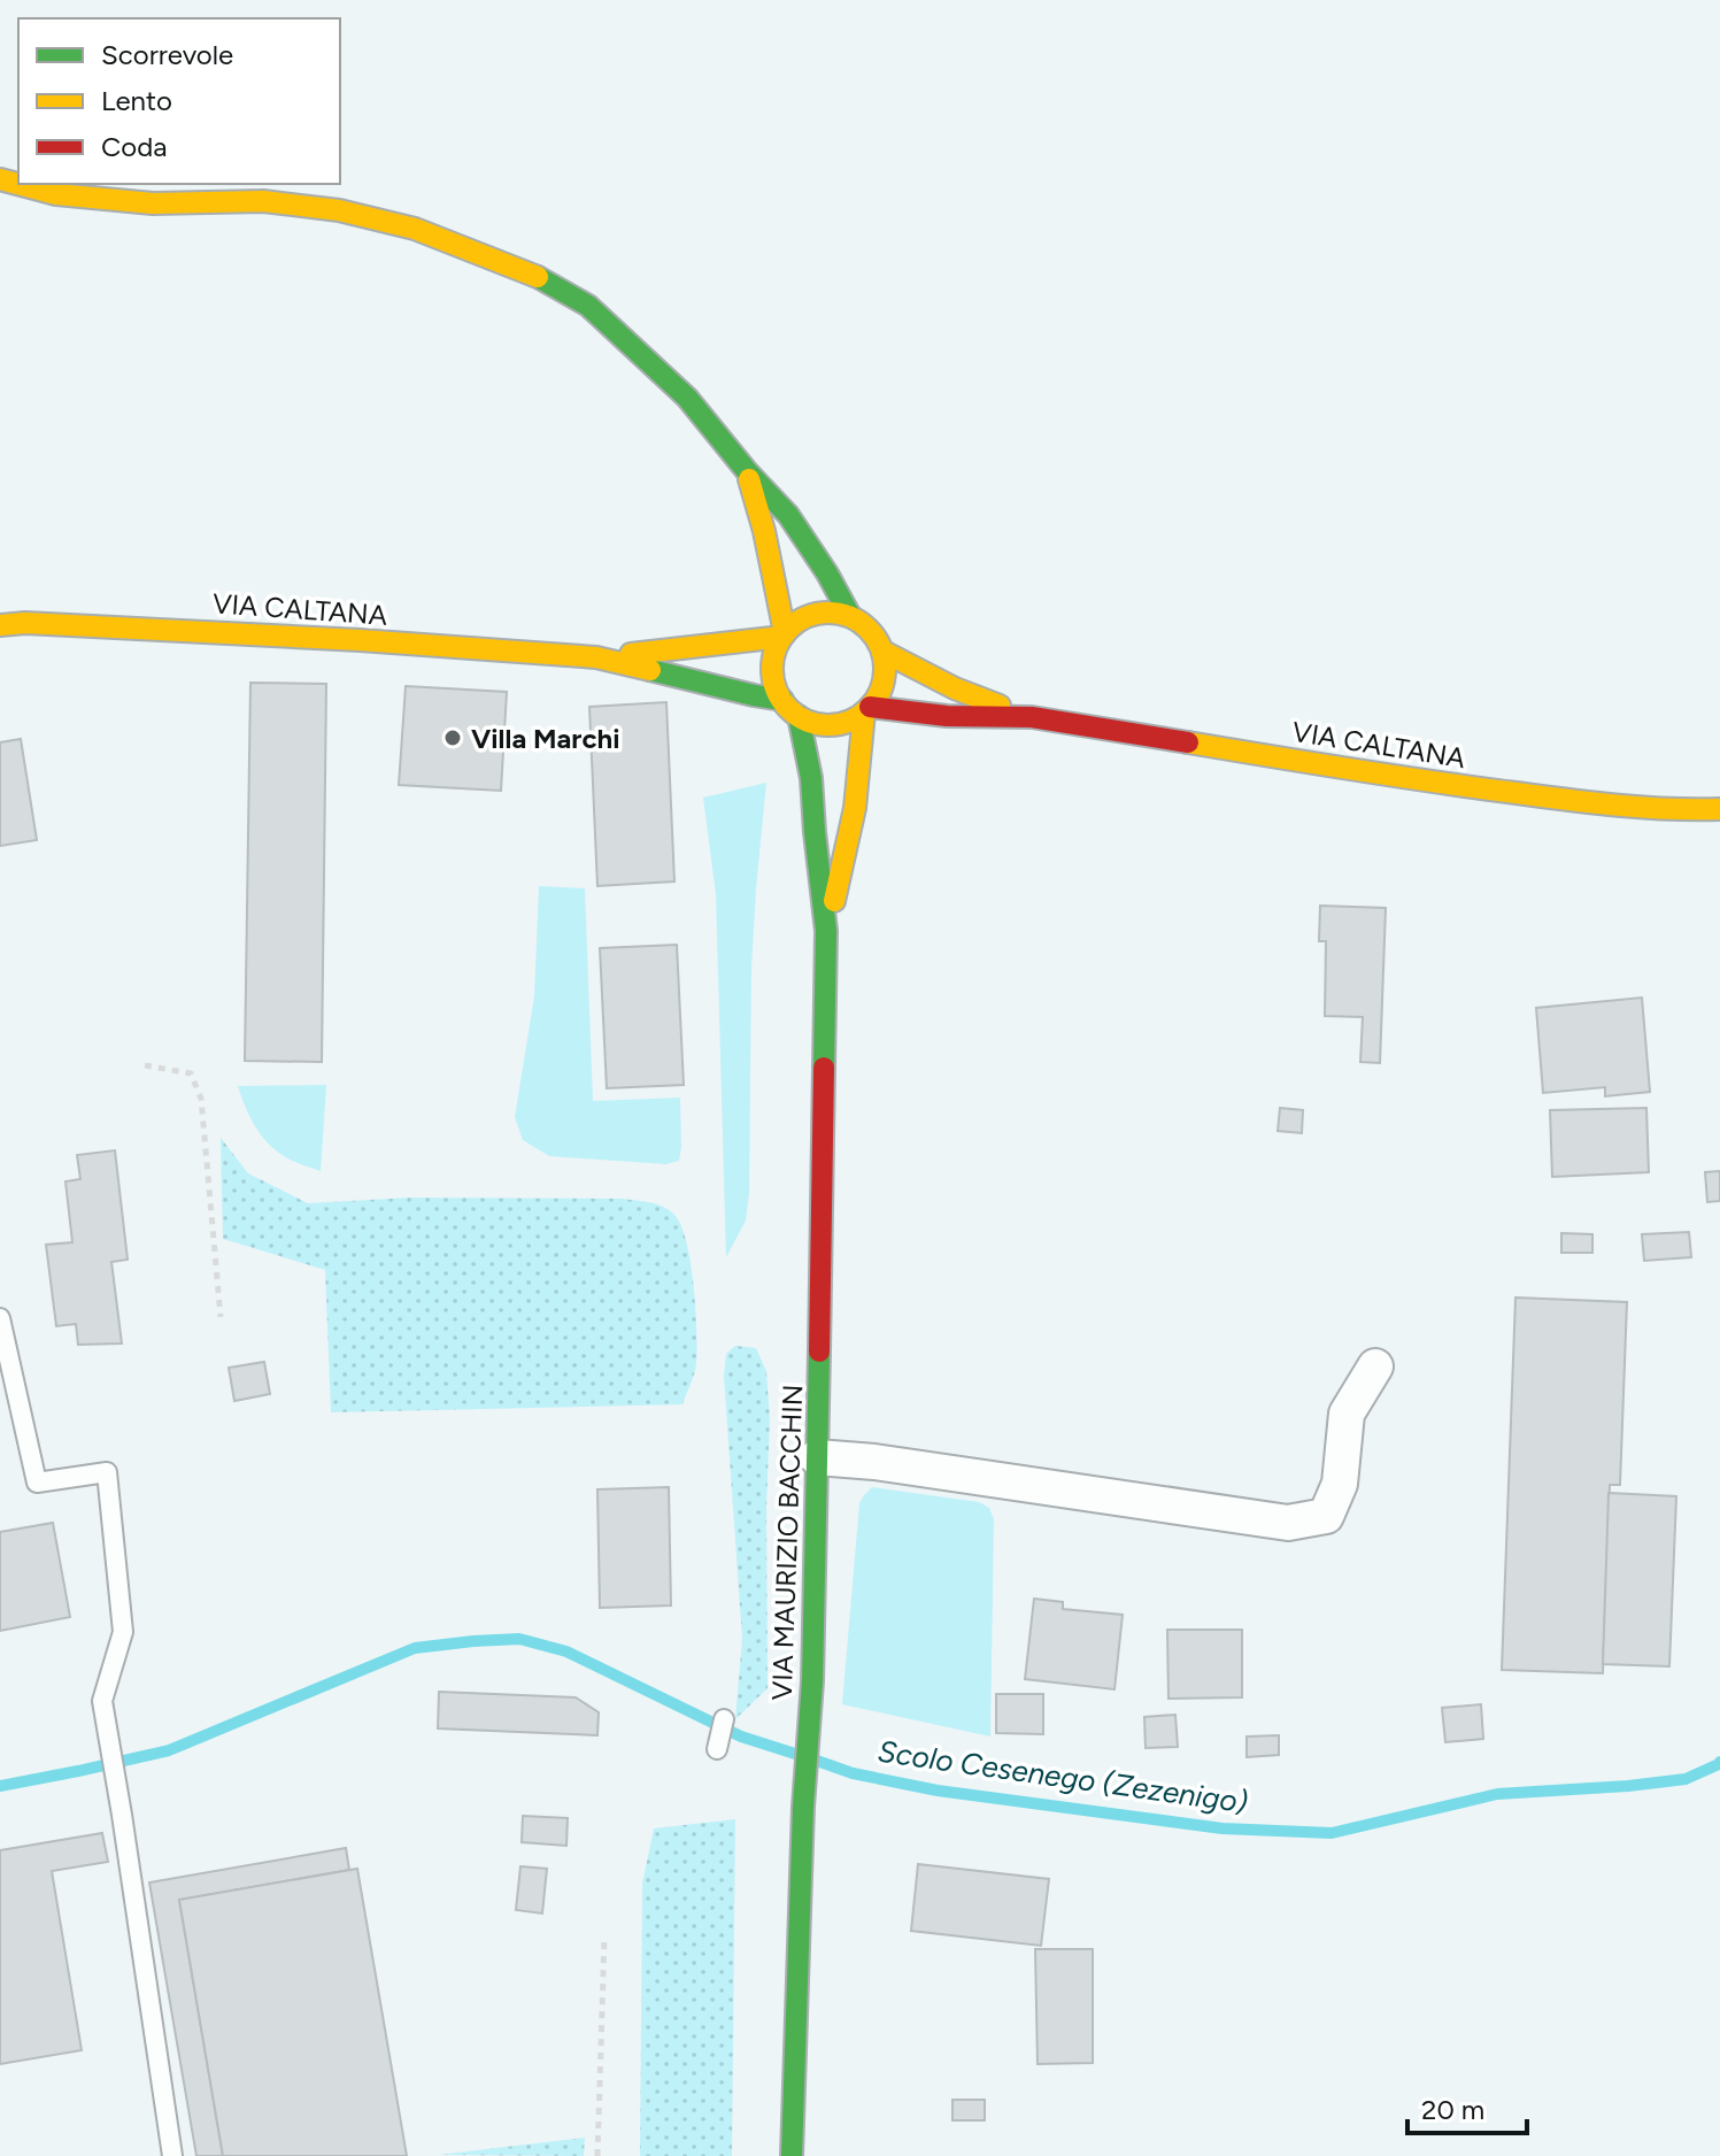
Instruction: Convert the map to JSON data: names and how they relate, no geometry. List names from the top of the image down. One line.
{"streets":{"main road":["VIA CALTANA","VIA MAURIZIO BACCHIN"]},"crossings":[["VIA CALTANA","VIA MAURIZIO BACCHIN"]],"water":["Scolo Cesenego (Zezenigo)"],"places":["Villa Marchi"],"legend":["Scorrevole","Lento","Coda"],"scale_bar":"20 m"}
